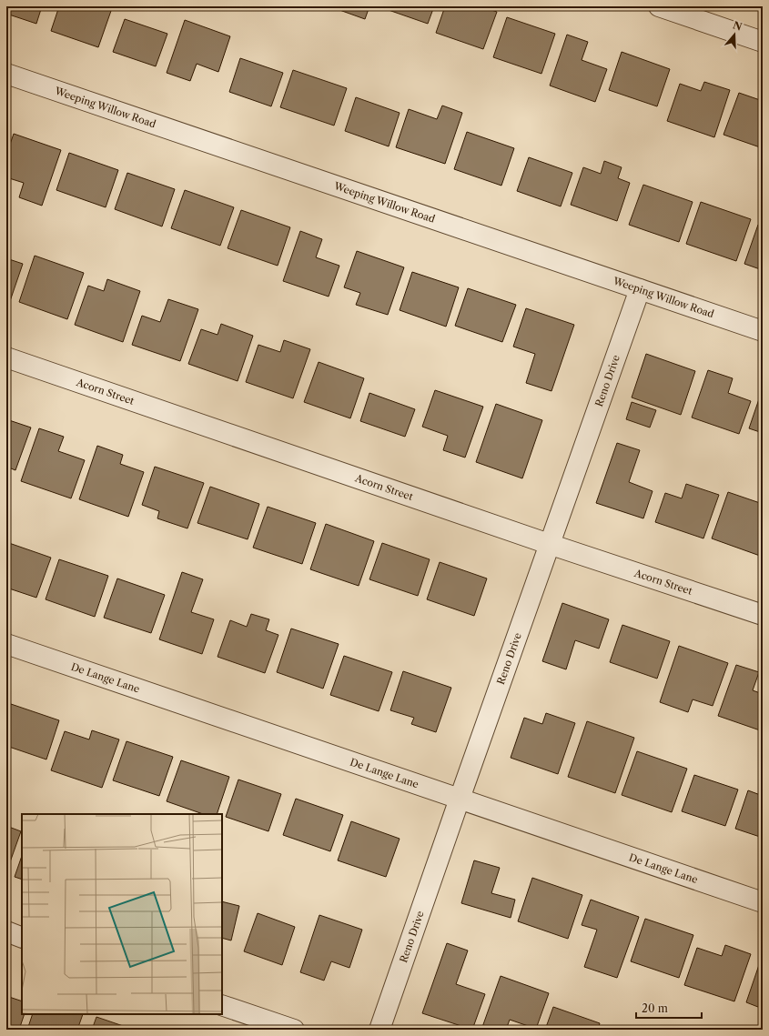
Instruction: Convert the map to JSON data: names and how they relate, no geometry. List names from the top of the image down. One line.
{"streets":{"street":["Weeping Willow Road","Reno Drive","Acorn Street","De Lange Lane"]},"crossings":[["Weeping Willow Road","Reno Drive"],["Reno Drive","Acorn Street"],["Reno Drive","De Lange Lane"]],"scale_bar":"20 m","north":"top"}
